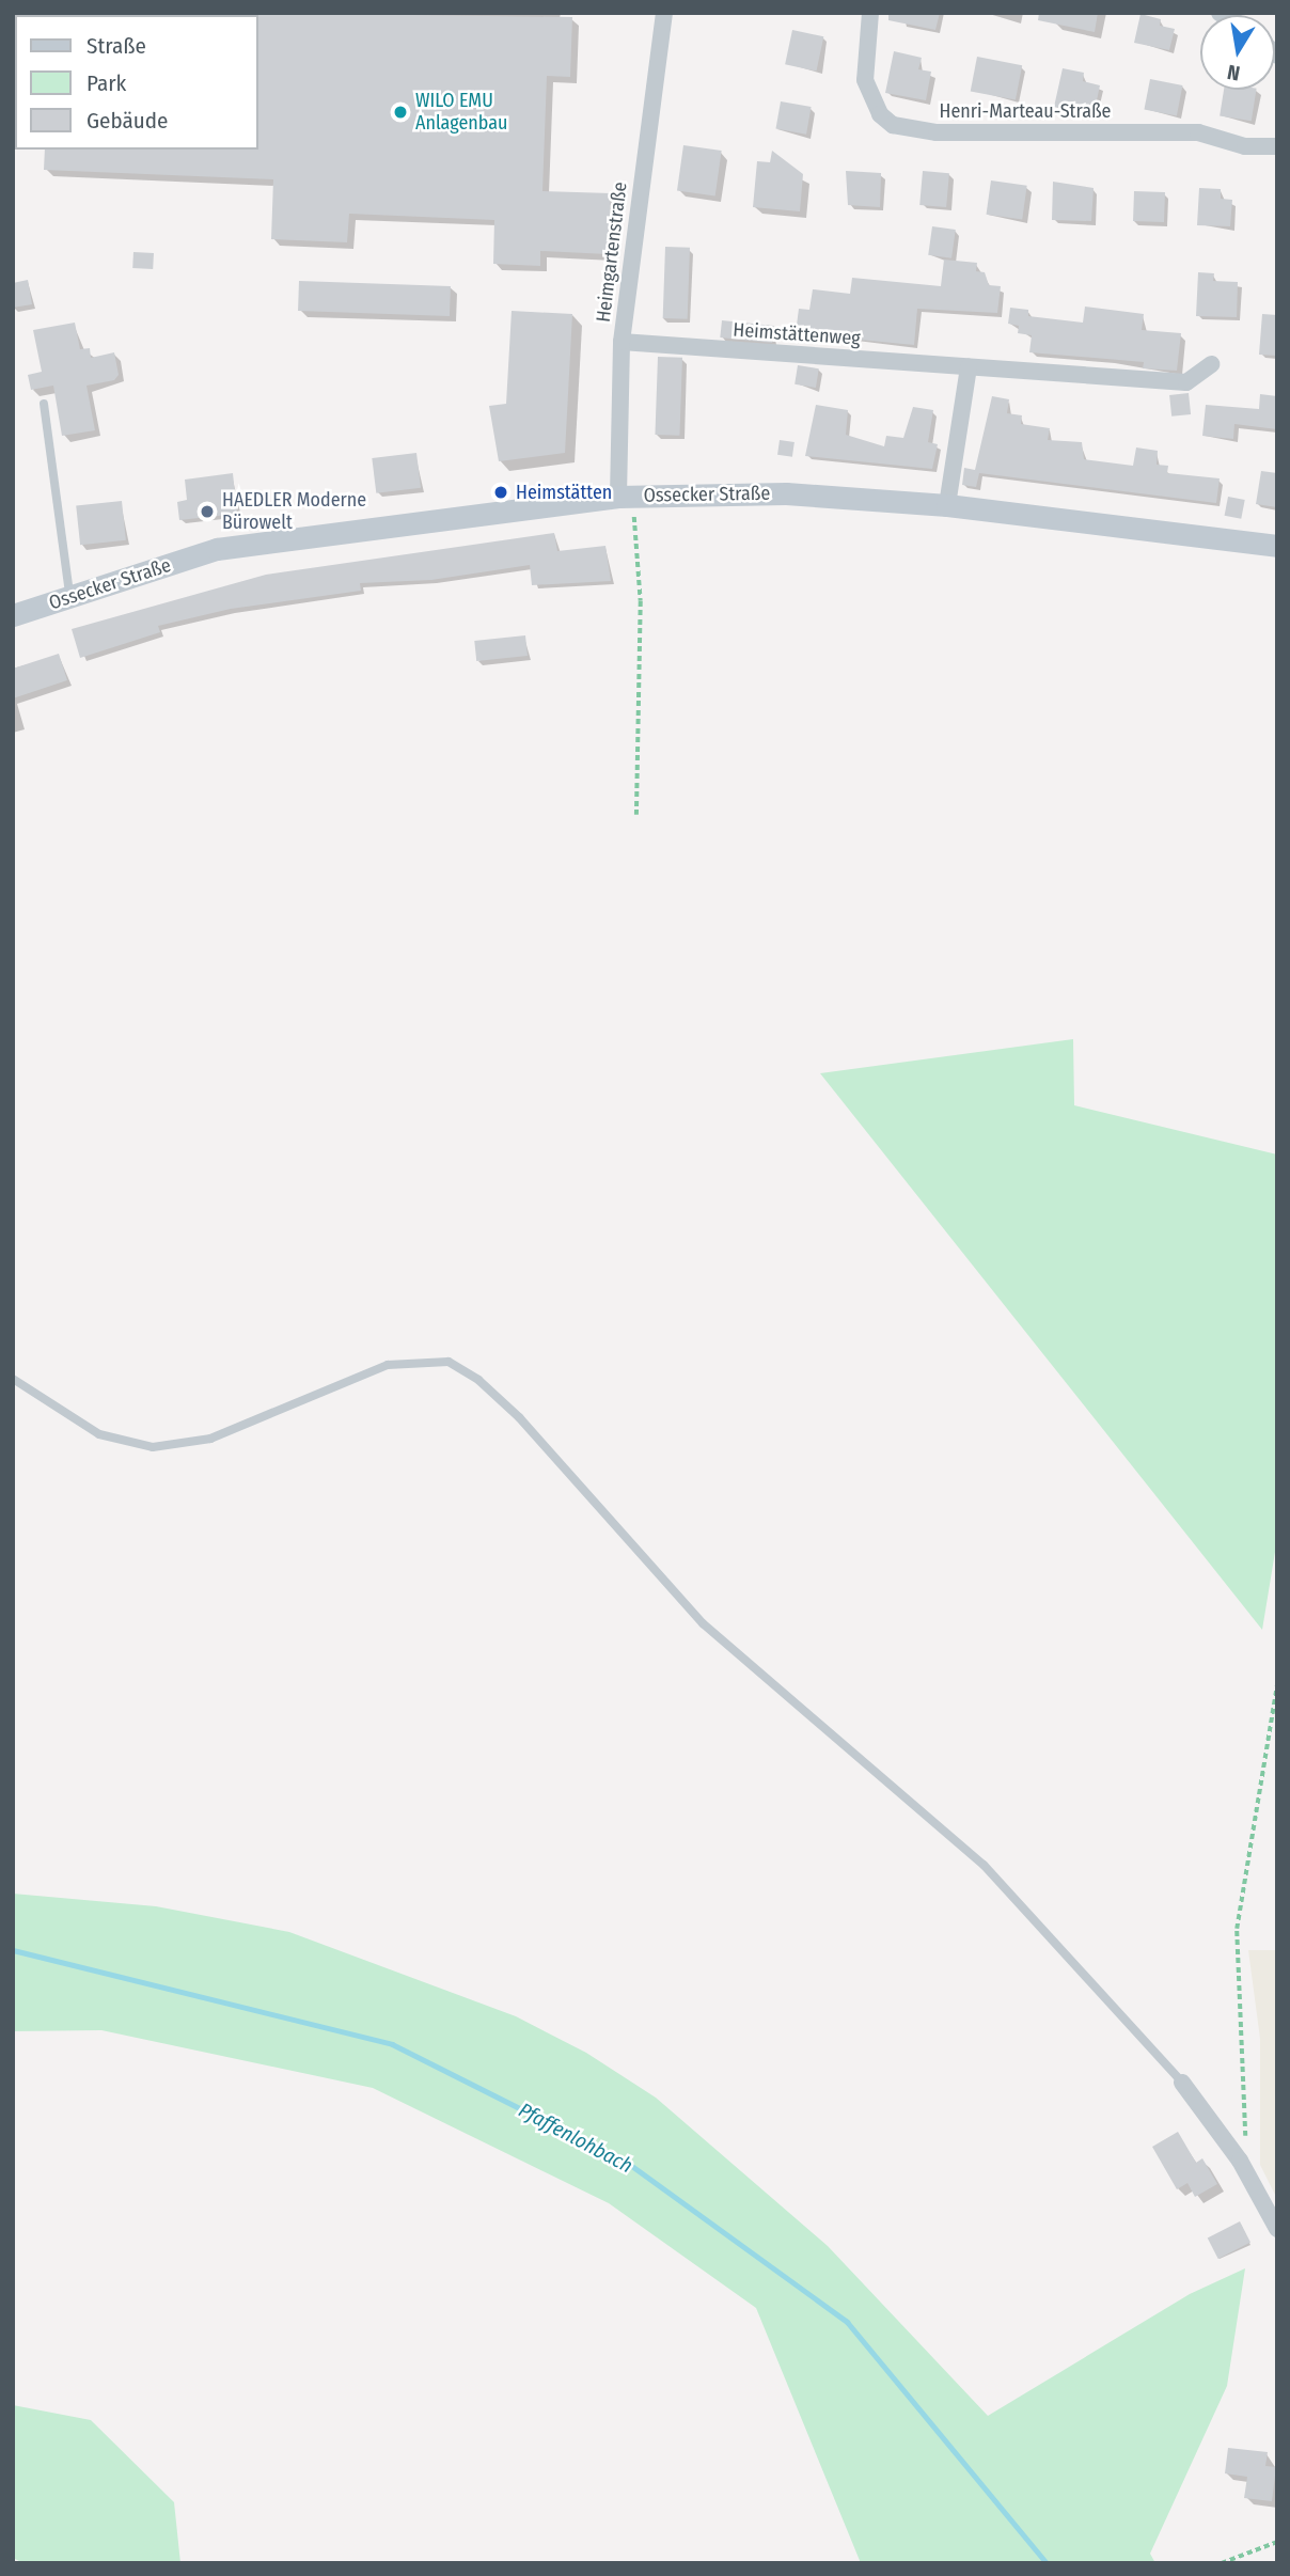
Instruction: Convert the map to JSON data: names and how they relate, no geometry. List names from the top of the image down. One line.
{"streets":{"street":["Henri-Marteau-Straße","Heimgartenstraße","Heimstättenweg","Ossecker Straße"]},"crossings":[["Heimgartenstraße","Heimstättenweg"],["Heimgartenstraße","Ossecker Straße"]],"water":["Pfaffenlohbach"],"places":["WILO EMU Anlagenbau","Heimstätten","HAEDLER Moderne Bürowelt"],"legend":["Straße","Park","Gebäude"],"north":"bottom"}
